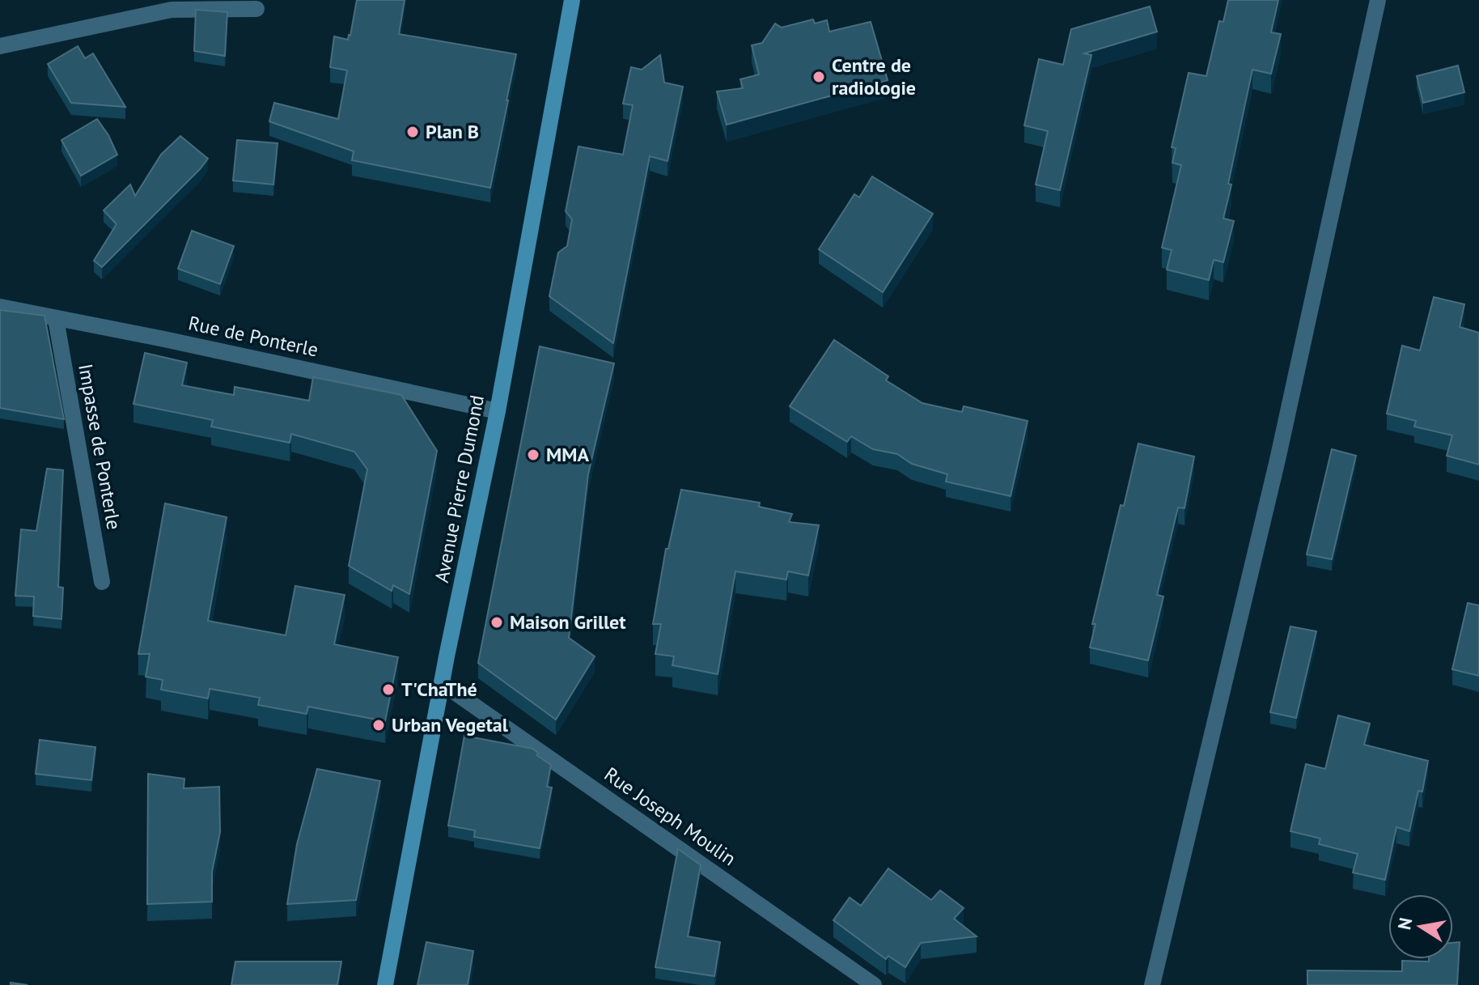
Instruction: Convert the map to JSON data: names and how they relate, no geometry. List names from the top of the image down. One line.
{"streets":{"main road":["Avenue Pierre Dumond"],"street":["Rue de Ponterle","Impasse de Ponterle","Rue Joseph Moulin"]},"crossings":[["Rue de Ponterle","Impasse de Ponterle"],["Rue de Ponterle","Avenue Pierre Dumond"],["Avenue Pierre Dumond","Rue Joseph Moulin"]],"places":["Centre de radiologie","Plan B","MMA","Maison Grillet","T'ChaThé","Urban Vegetal"],"north":"left"}
